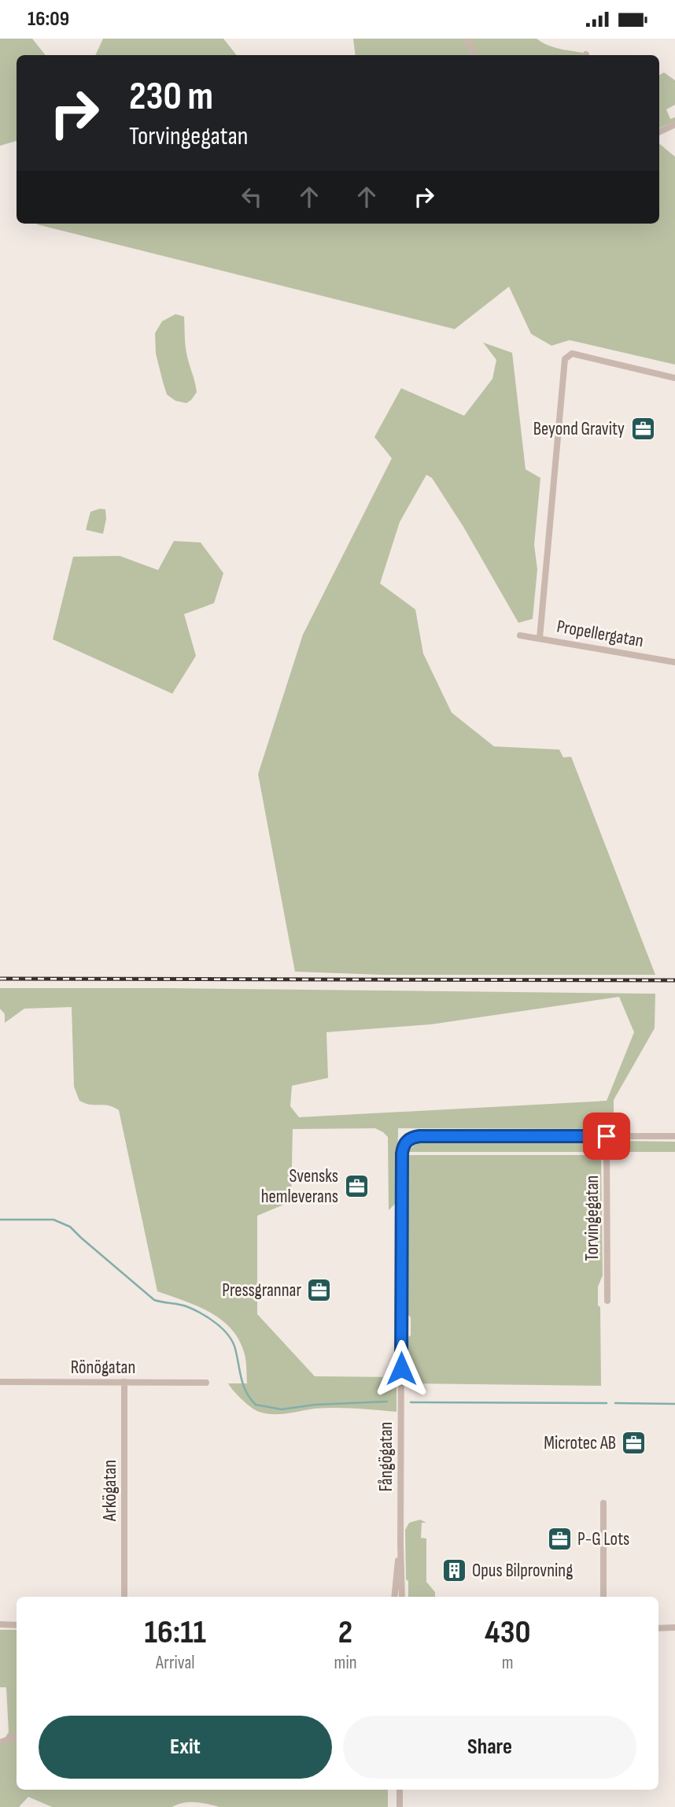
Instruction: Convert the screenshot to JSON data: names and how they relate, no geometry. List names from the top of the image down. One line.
{"streets":{"street":["Propellergatan","Torvingegatan","Rönögatan","Fångögatan","Arkögatan"]},"crossings":[["Torvingegatan","Fångögatan"],["Rönögatan","Arkögatan"]],"places":{"office":["Beyond Gravity","Svensks hemleverans","Pressgrannar","Microtec AB","P-G Lots"],"building":["Opus Bilprovning"]},"page":{"status":"16:09","turn":["230 m","Torvingegatan"],"eta":["16:11","Arrival","2","min","430","m"],"buttons":["Exit","Share"]}}
